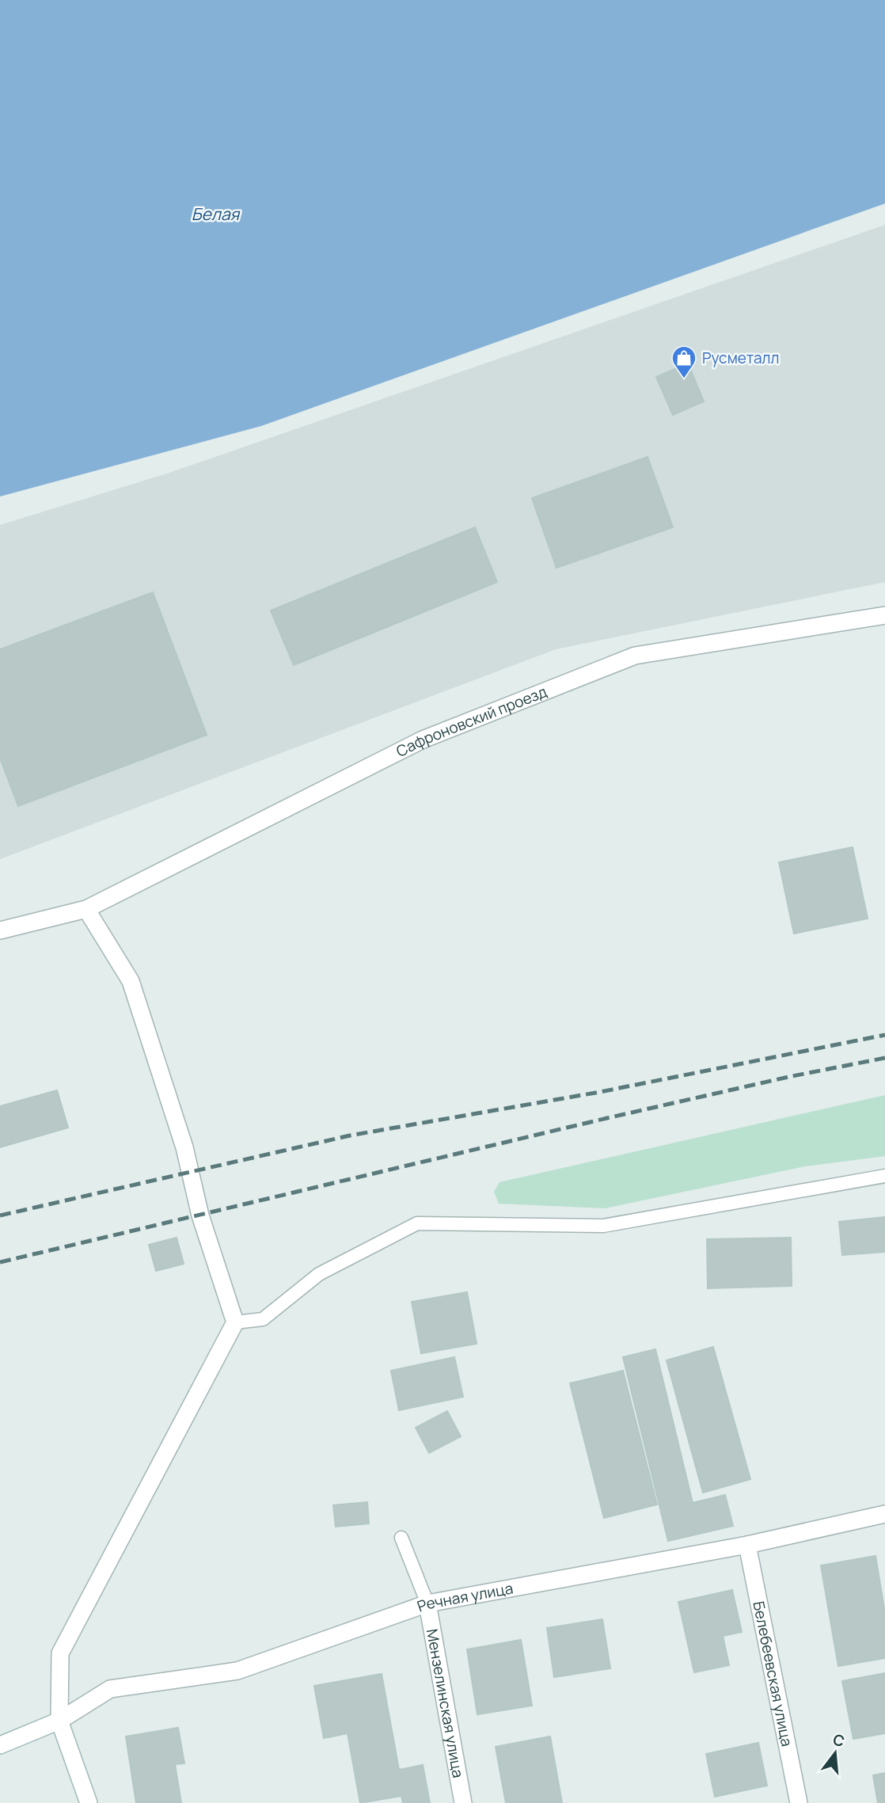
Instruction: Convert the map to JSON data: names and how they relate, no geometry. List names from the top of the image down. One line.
{"streets":{"street":["Сафроновский проезд","Речная улица","Белебеевская улица","Мензелинская улица"]},"crossings":[["Речная улица","Белебеевская улица"],["Речная улица","Мензелинская улица"]],"water":["Белая"],"places":{"shop":["Русметалл"]},"north":"top"}
